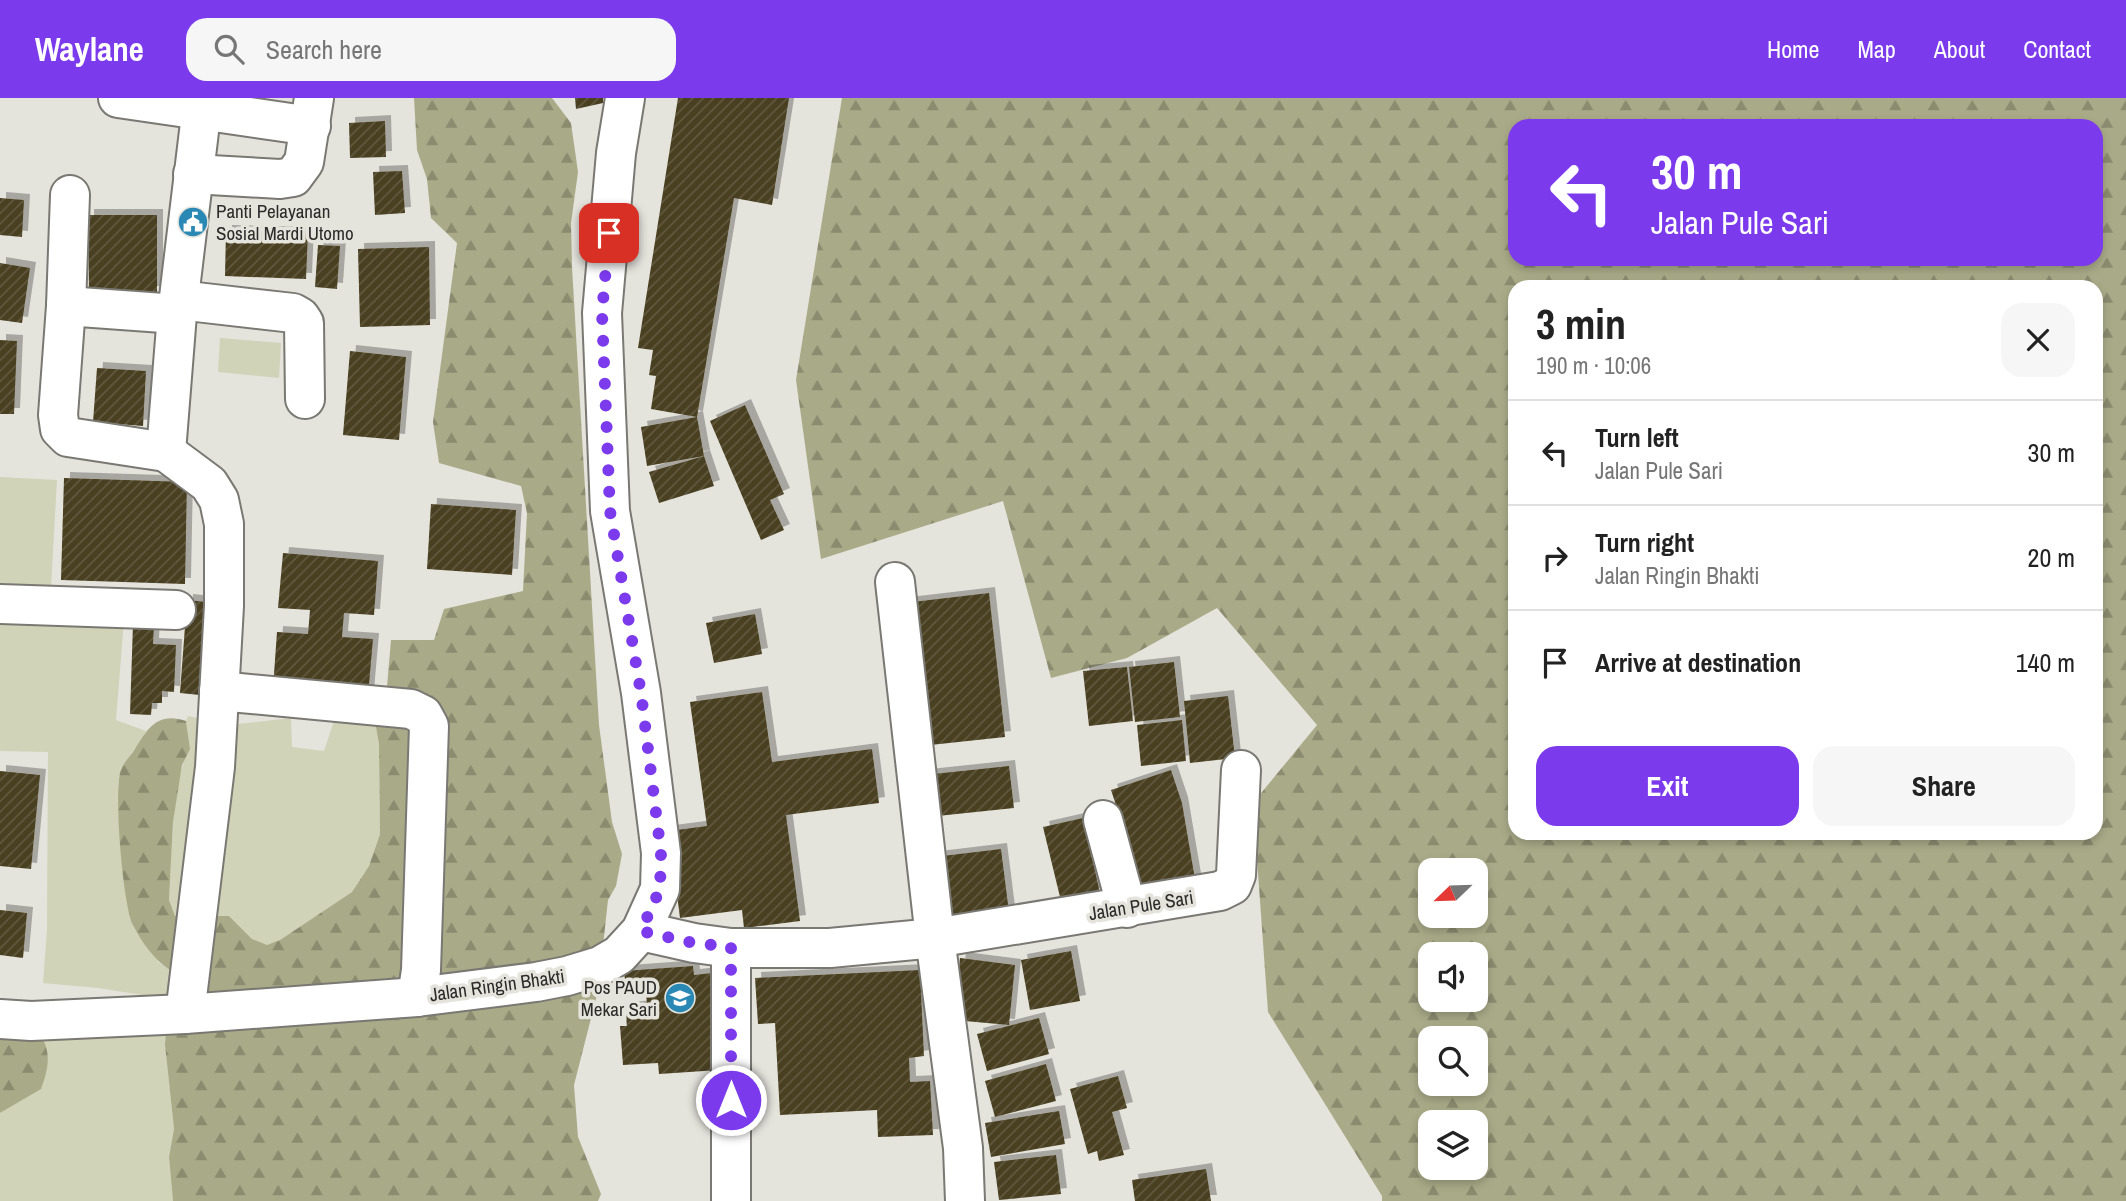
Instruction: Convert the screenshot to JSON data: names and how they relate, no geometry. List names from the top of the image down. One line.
{"streets":{"street":["Jalan Pule Sari","Jalan Ringin Bhakti"]},"crossings":[["Jalan Pule Sari","Jalan Ringin Bhakti"]],"places":{"public building":["Panti Pelayanan Sosial Mardi Utomo"],"school or university":["Pos PAUD Mekar Sari"]},"north":"bottom left","page":{"header":"Waylane","search":"Search here","nav":["Home","Map","About","Contact"],"turn":["30 m","Jalan Pule Sari"],"heading":["3 min","190 m · 10:06"],"list":[{"name":"Turn left","note":"Jalan Pule Sari","value":"30 m"},{"name":"Turn right","note":"Jalan Ringin Bhakti","value":"20 m"},{"name":"Arrive at destination","value":"140 m"}],"buttons":["Exit","Share"]}}
